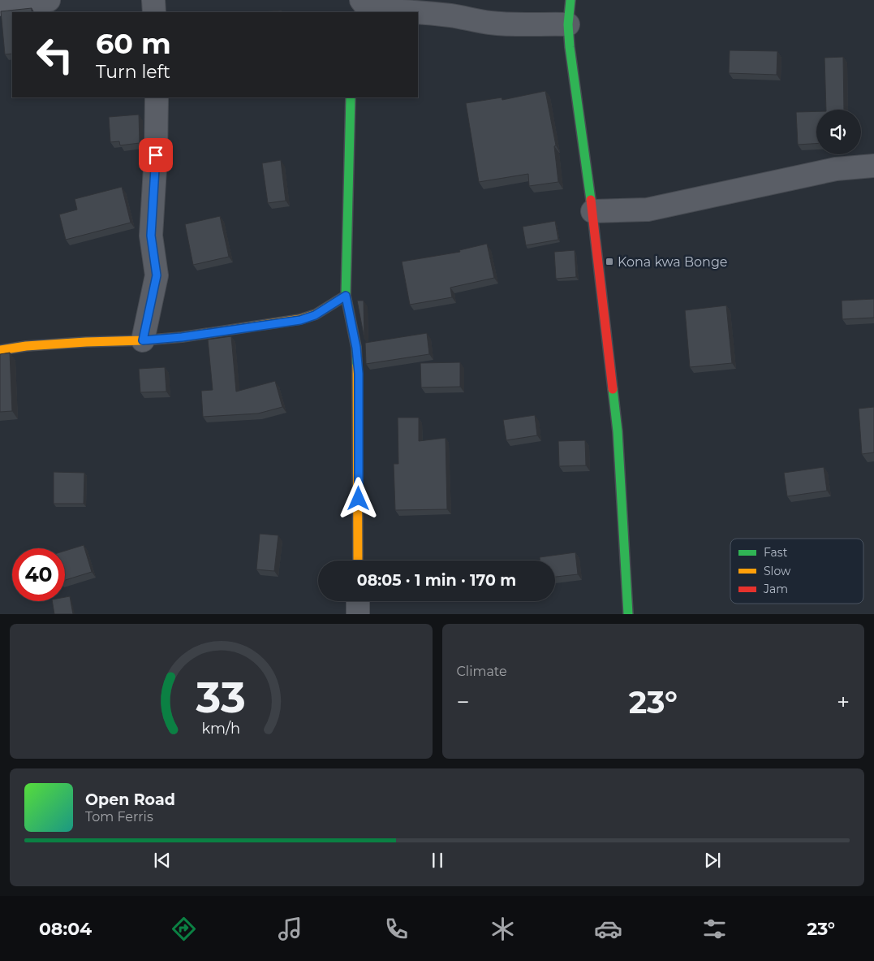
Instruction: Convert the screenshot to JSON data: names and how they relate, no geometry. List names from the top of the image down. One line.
{"places":{"transit":["Kona kwa Bonge"]},"legend":["Fast","Slow","Jam"],"page":{"turn":["60 m","Turn left"],"limit":"40","trip":"08:05 · 1 min · 170 m","tile":"Climate","heat":["−","23°","+"],"song":["Open Road","Tom Ferris"],"tabs":["08:04","23°"],"gauge":["33","km/h"]}}
